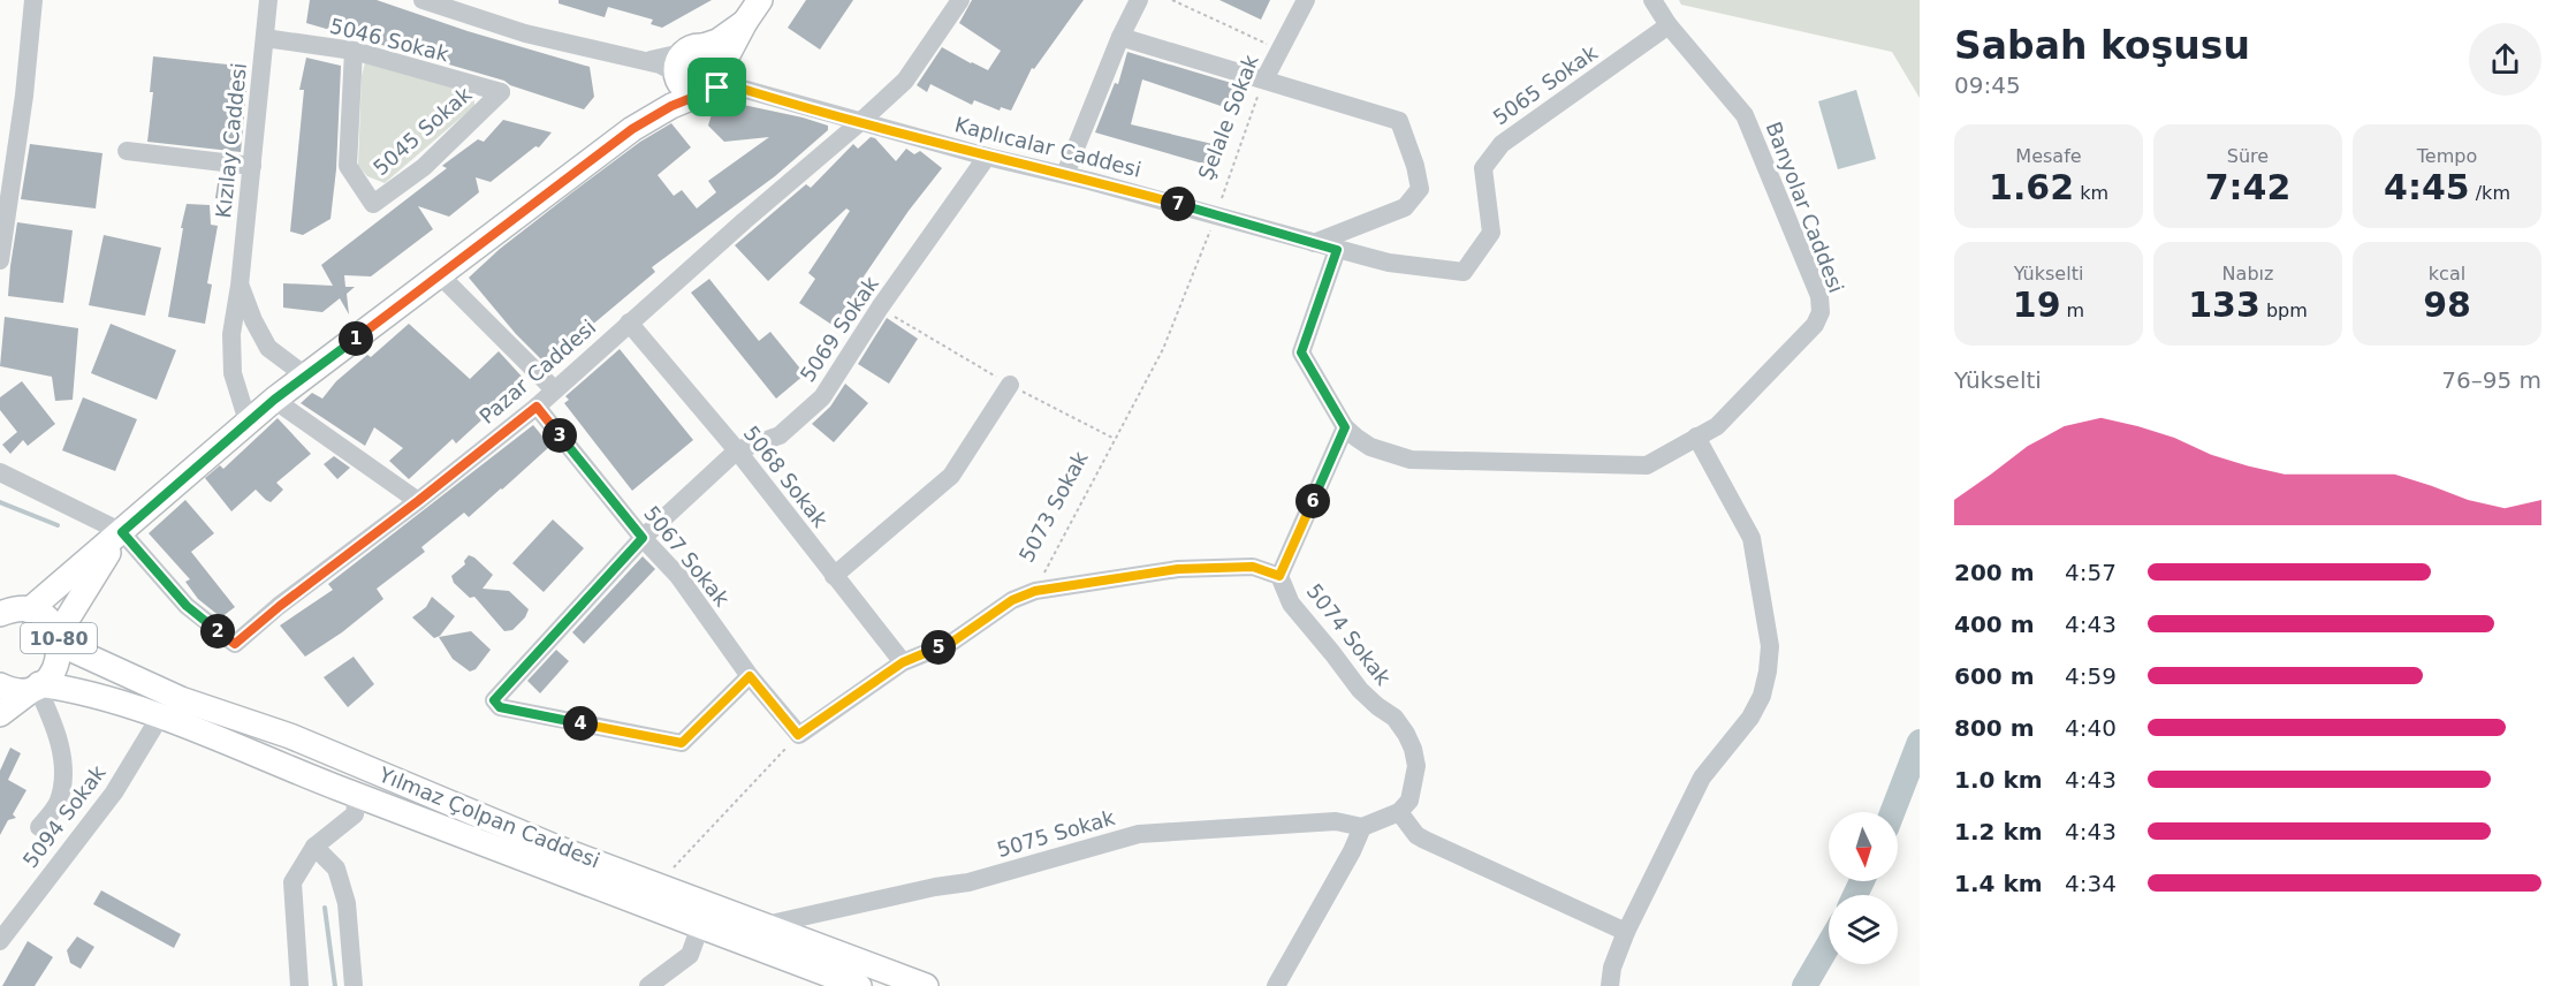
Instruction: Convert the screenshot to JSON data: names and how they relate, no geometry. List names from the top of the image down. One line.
{"streets":{"main road":["10-80","Yılmaz Çolpan Caddesi"],"street":["5046 Sokak","5065 Sokak","Şelale Sokak","5045 Sokak","Kızılay Caddesi","Kaplıcalar Caddesi","Banyolar Caddesi","5069 Sokak","Pazar Caddesi","5068 Sokak","5073 Sokak","5067 Sokak","5074 Sokak","5094 Sokak","5075 Sokak"]},"crossings":[["5046 Sokak","5045 Sokak"],["5046 Sokak","Kızılay Caddesi"],["5065 Sokak","Kaplıcalar Caddesi"],["5065 Sokak","Banyolar Caddesi"],["Şelale Sokak","Kaplıcalar Caddesi"],["Şelale Sokak","5073 Sokak"],["Kaplıcalar Caddesi","5069 Sokak"],["Kaplıcalar Caddesi","Pazar Caddesi"],["Kaplıcalar Caddesi","5073 Sokak"],["5069 Sokak","5068 Sokak"],["5069 Sokak","5067 Sokak"],["Pazar Caddesi","5068 Sokak"],["Pazar Caddesi","5067 Sokak"],["5068 Sokak","5073 Sokak"],["5073 Sokak","5067 Sokak"],["5073 Sokak","5074 Sokak"],["10-80","Yılmaz Çolpan Caddesi"],["5094 Sokak","Yılmaz Çolpan Caddesi"],["Yılmaz Çolpan Caddesi","5075 Sokak"]],"north":"bottom","page":{"heading":["Sabah koşusu","09:45"],"stats":[["Mesafe","1.62 km"],["Süre","7:42"],["Tempo","4:45 /km"],["Yükselti","19 m"],["Nabız","133 bpm"],["kcal","98"]],"pins":["7","1","3","6","2","5","4"],"chart":["Yükselti","76–95 m"],"list":[{"name":"200 m","note":"4:57"},{"name":"400 m","note":"4:43"},{"name":"600 m","note":"4:59"},{"name":"800 m","note":"4:40"},{"name":"1.0 km","note":"4:43"},{"name":"1.2 km","note":"4:43"},{"name":"1.4 km","note":"4:34"}]}}
